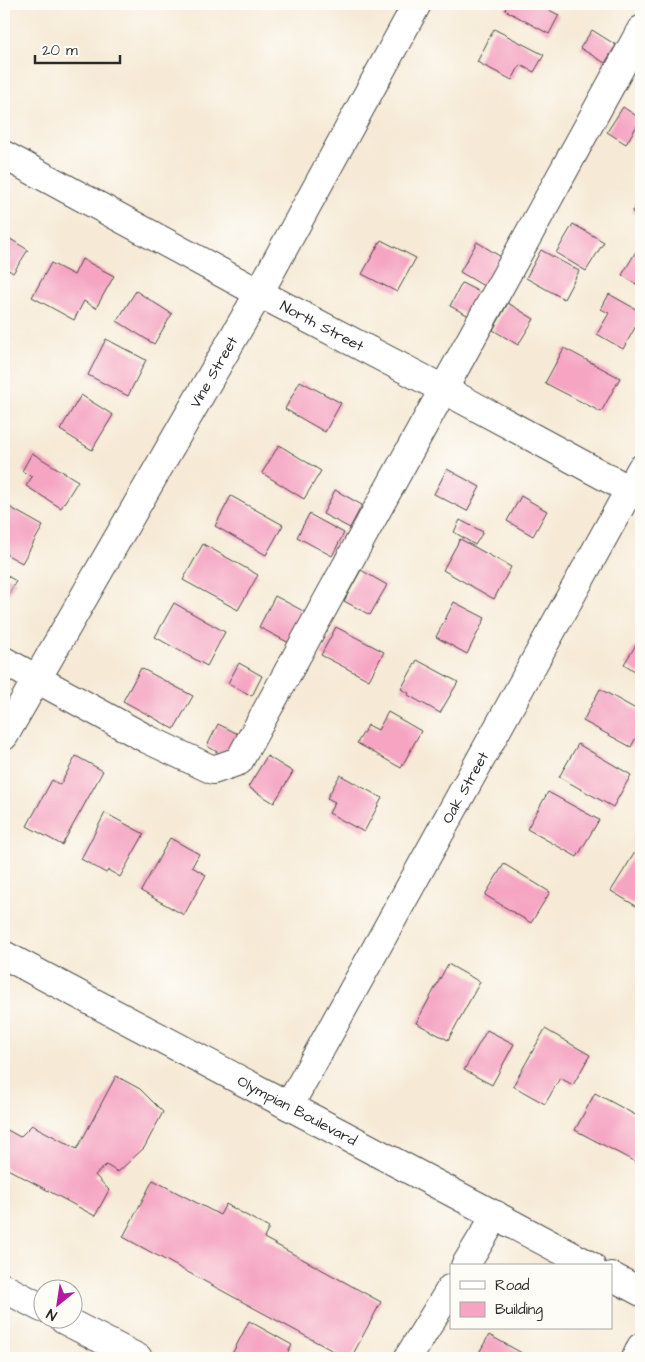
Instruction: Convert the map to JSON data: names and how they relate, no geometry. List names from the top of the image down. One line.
{"streets":{"street":["North Street","Vine Street","Oak Street","Olympian Boulevard"]},"crossings":[["North Street","Vine Street"],["North Street","Oak Street"],["Oak Street","Olympian Boulevard"]],"legend":["Road","Building"],"scale_bar":"20 m","north":"bottom left"}
